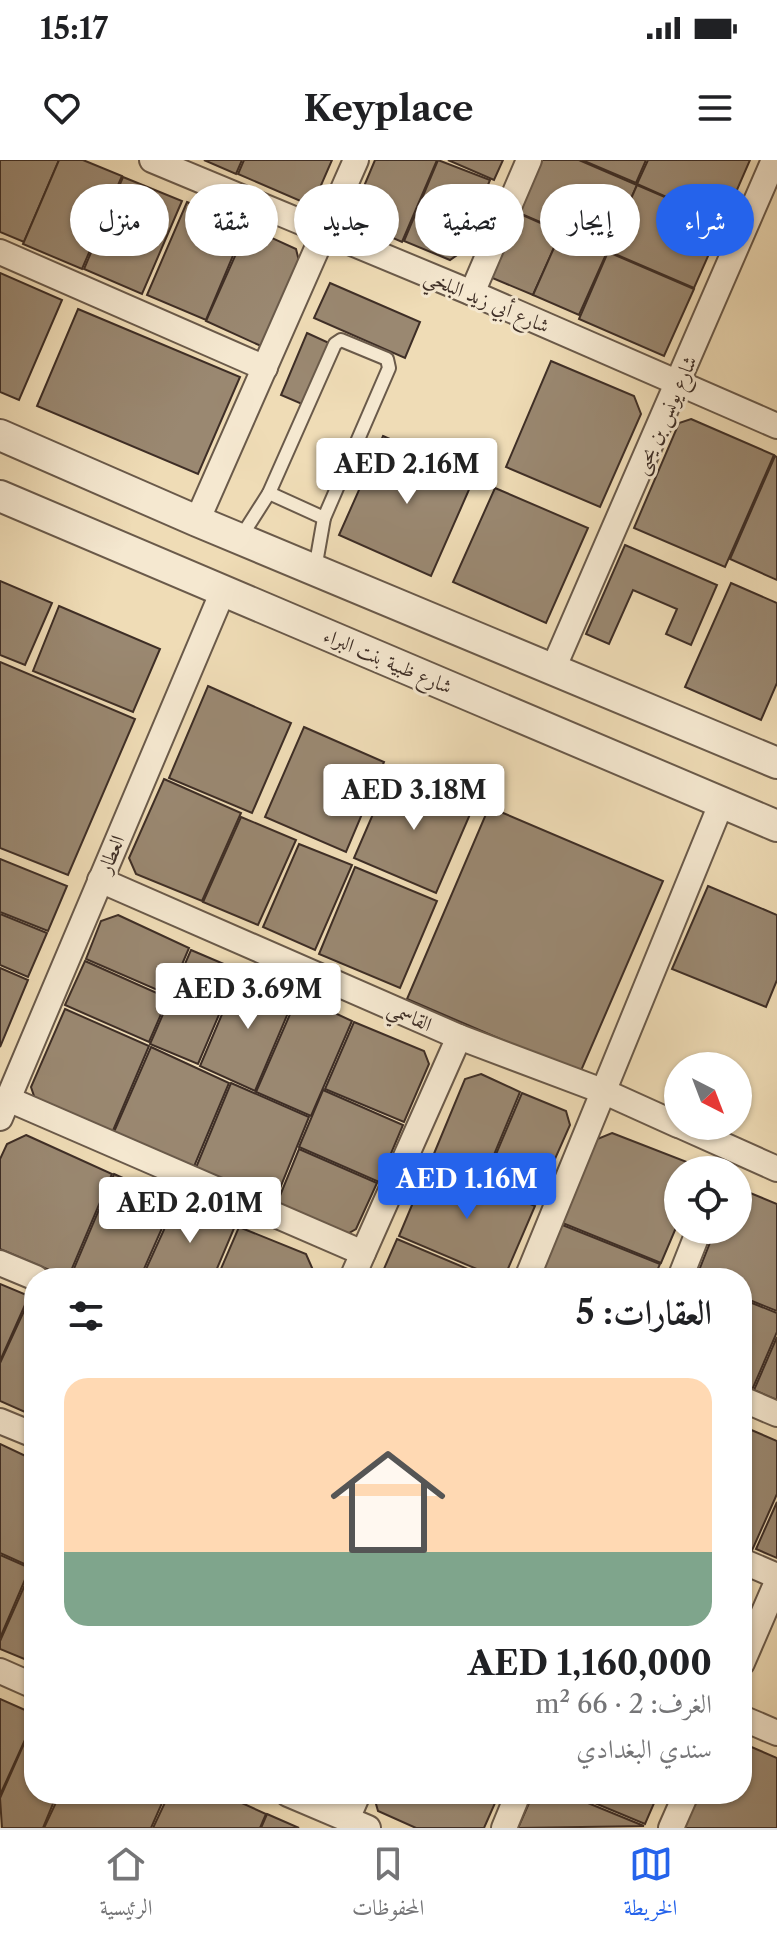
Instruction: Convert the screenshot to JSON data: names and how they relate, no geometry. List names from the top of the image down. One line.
{"streets":{"street":["شارع أبي زيد البلخي","شارع يونس بن يحىى","شارع ظبية بنت البراء","العطار","القاسمي"]},"crossings":[["شارع أبي زيد البلخي","شارع يونس بن يحىى"],["شارع ظبية بنت البراء","العطار"],["العطار","القاسمي"]],"north":"bottom right","page":{"status":"15:17","header":"Keyplace","chip":["شراء","إيجار","تصفية","جديد","شقة","منزل"],"price":["AED 2.16M","AED 3.18M","AED 3.69M","AED 1.16M","AED 2.01M"],"heading":"العقارات: 5","list":[{"name":"AED 1,160,000","note":"الغرف: 2 · 66 m² · سندي البغدادي"}],"tabs":["الخريطة","المحفوظات","الرئيسية"]}}
